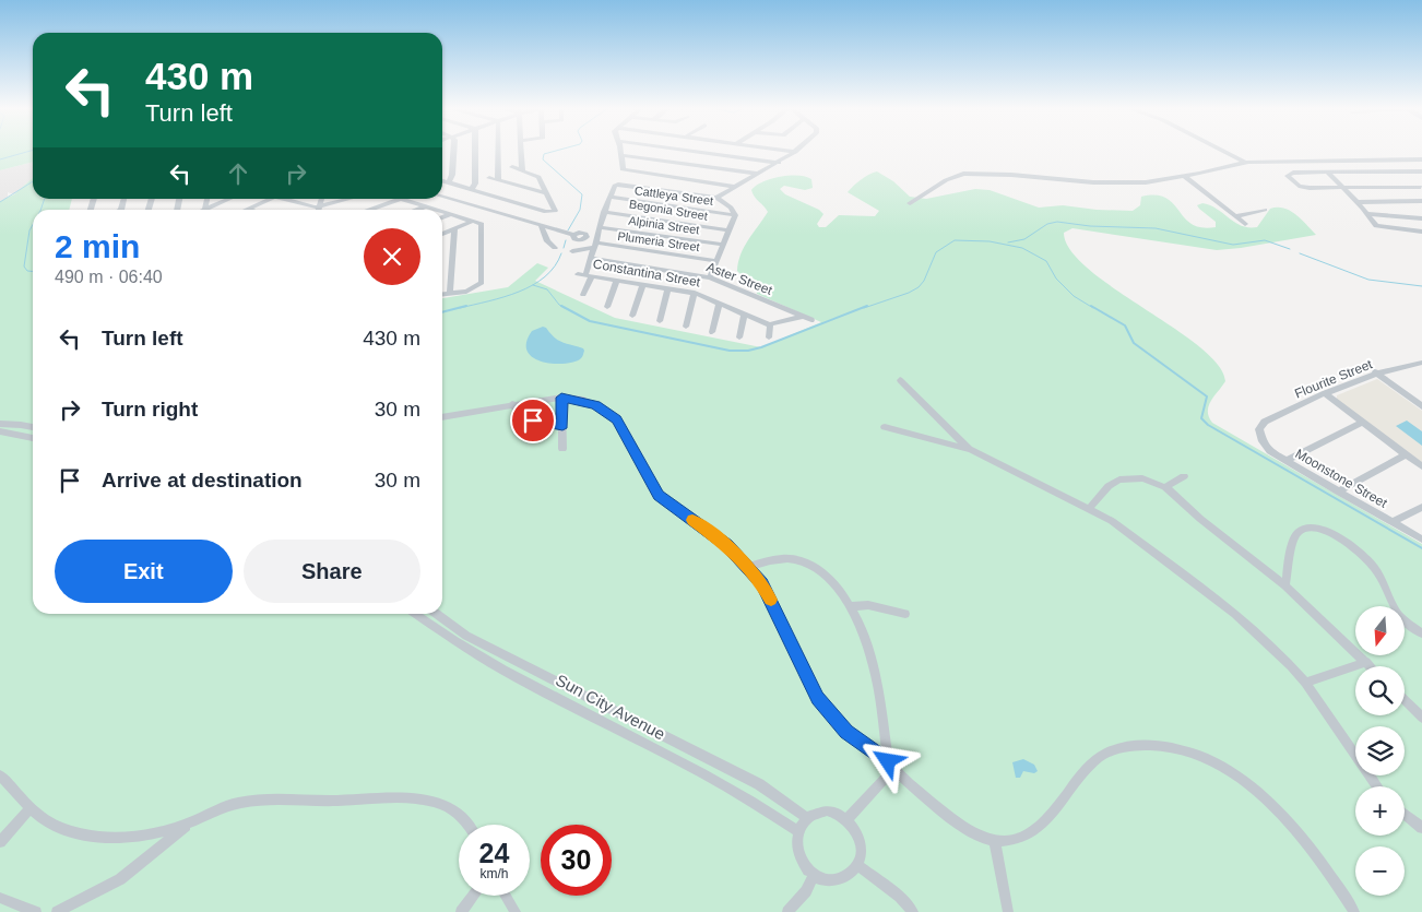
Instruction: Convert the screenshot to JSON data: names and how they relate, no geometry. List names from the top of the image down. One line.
{"streets":{"street":["Cattleya Street","Begonia Street","Alpinia Street","Plumeria Street","Constantina Street","Aster Street","Flourite Street","Moonstone Street","Sun City Avenue"]},"crossings":[["Flourite Street","Moonstone Street"]],"north":"bottom","page":{"turn":["430 m","Turn left"],"heading":["2 min","490 m · 06:40"],"list":[{"name":"Turn left","value":"430 m"},{"name":"Turn right","value":"30 m"},{"name":"Arrive at destination","value":"30 m"}],"buttons":["Exit","Share"],"map_buttons":["+","−"],"speed":"24 km/h","limit":"30"}}
